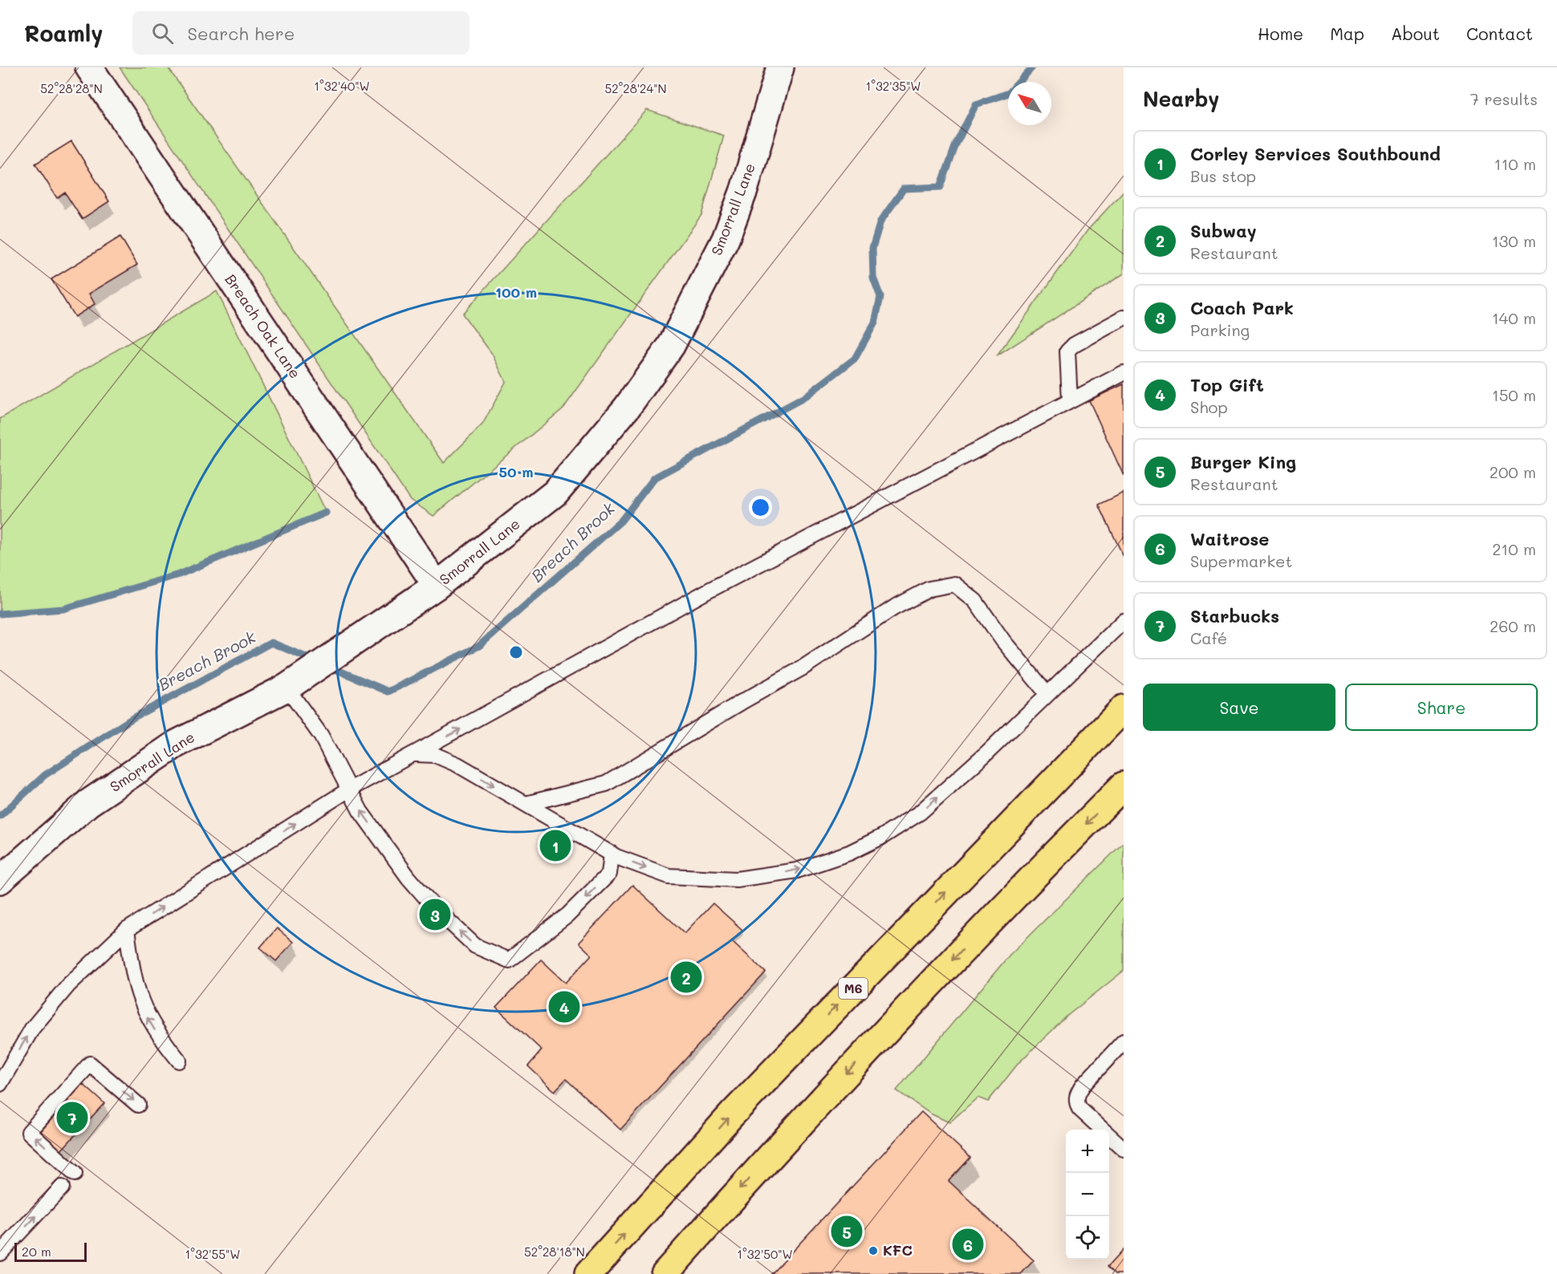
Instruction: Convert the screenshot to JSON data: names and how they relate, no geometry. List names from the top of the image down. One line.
{"streets":{"highway":["M6"],"street":["Smorrall Lane","Breach Oak Lane"]},"crossings":[["Smorrall Lane","Breach Oak Lane"]],"water":["Breach Brook"],"places":["KFC"],"scale_bar":"20 m","north":"top left","page":{"header":"Roamly","search":"Search here","nav":["Home","Map","About","Contact"],"heading":["Nearby","7 results"],"list":[{"mark":"1","name":"Corley Services Southbound","note":"Bus stop","value":"110 m"},{"mark":"2","name":"Subway","note":"Restaurant","value":"130 m"},{"mark":"3","name":"Coach Park","note":"Parking","value":"140 m"},{"mark":"4","name":"Top Gift","note":"Shop","value":"150 m"},{"mark":"5","name":"Burger King","note":"Restaurant","value":"200 m"},{"mark":"6","name":"Waitrose","note":"Supermarket","value":"210 m"},{"mark":"7","name":"Starbucks","note":"Café","value":"260 m"}],"buttons":["Save","Share"],"pins":["1","3","2","4","7","5","6"],"map_buttons":["+","−"],"scale":"20 m"},"coordinates":["1°32'40\"W","1°32'35\"W","52°28'28\"N","52°28'24\"N","52°28'18\"N","1°32'55\"W","1°32'50\"W"],"rings":["100 m","50 m"]}
